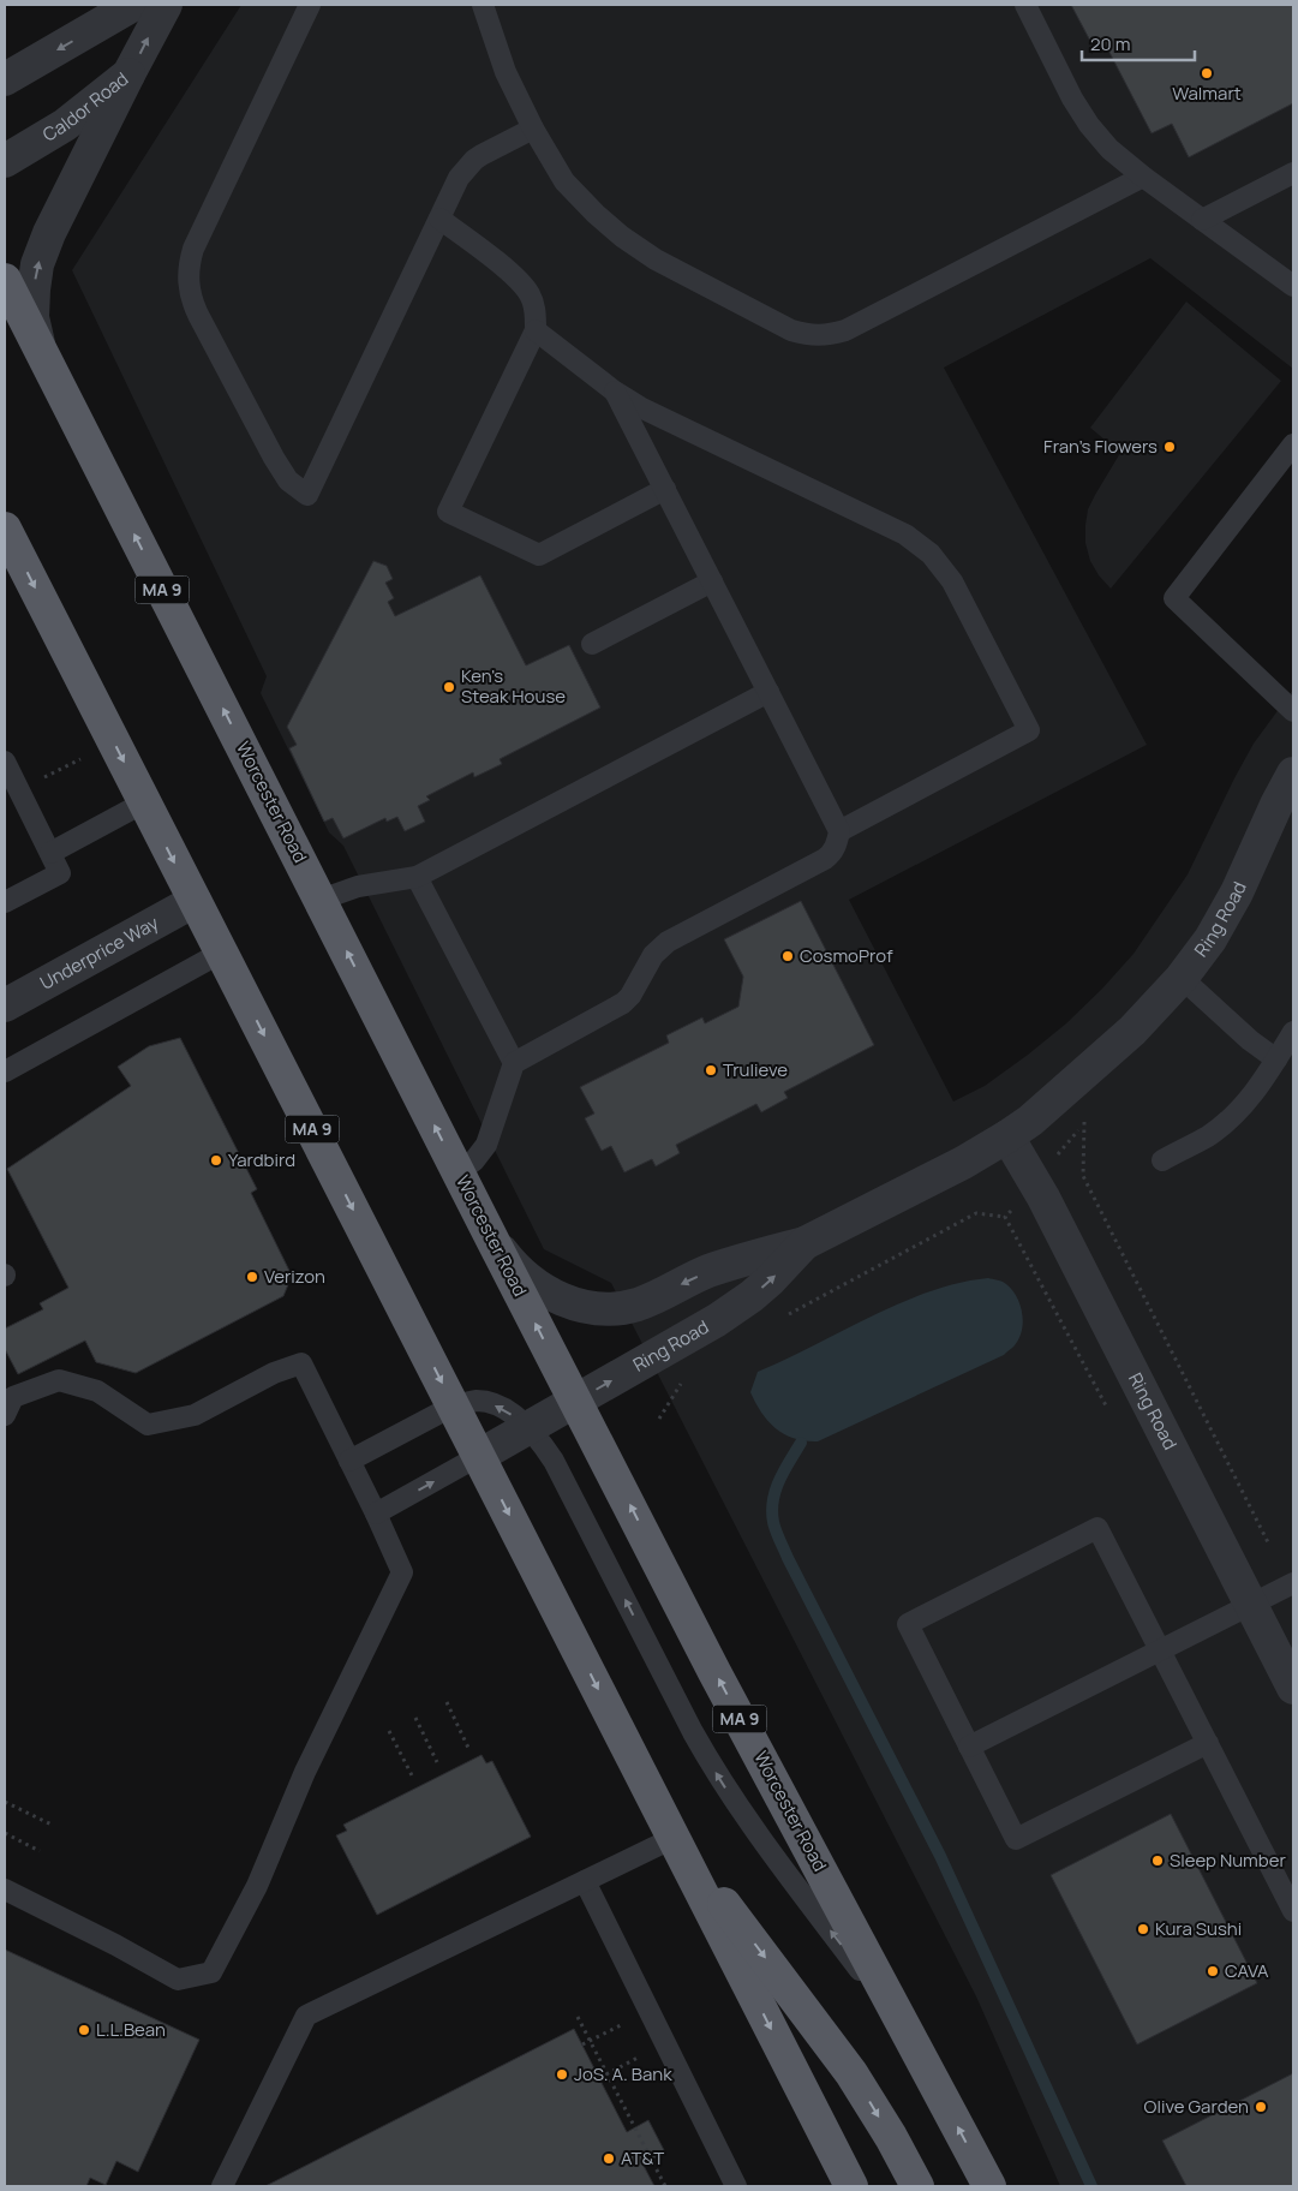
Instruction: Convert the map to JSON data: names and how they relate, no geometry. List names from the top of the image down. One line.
{"streets":{"highway":["MA 9","Worcester Road"],"street":["Caldor Road","Ring Road","Underprice Way"]},"crossings":[["MA 9","Ring Road"],["MA 9","Underprice Way"],["Worcester Road","Ring Road"]],"places":["Walmart","Fran's Flowers","Ken's Steak House","CosmoProf","Trulieve","Yardbird","Verizon","Sleep Number","Kura Sushi","CAVA","L.L.Bean","JoS. A. Bank","Olive Garden","AT&T"],"scale_bar":"20 m"}
